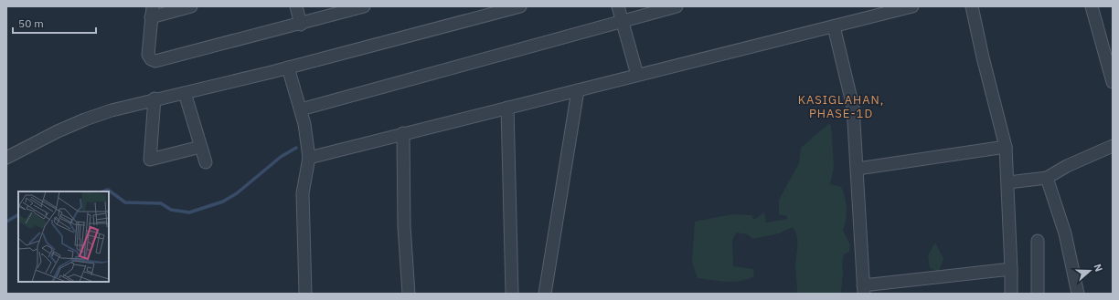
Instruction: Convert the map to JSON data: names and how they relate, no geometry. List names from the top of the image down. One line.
{"districts":["KASIGLAHAN, PHASE-1D"],"scale_bar":"50 m","north":"right"}
